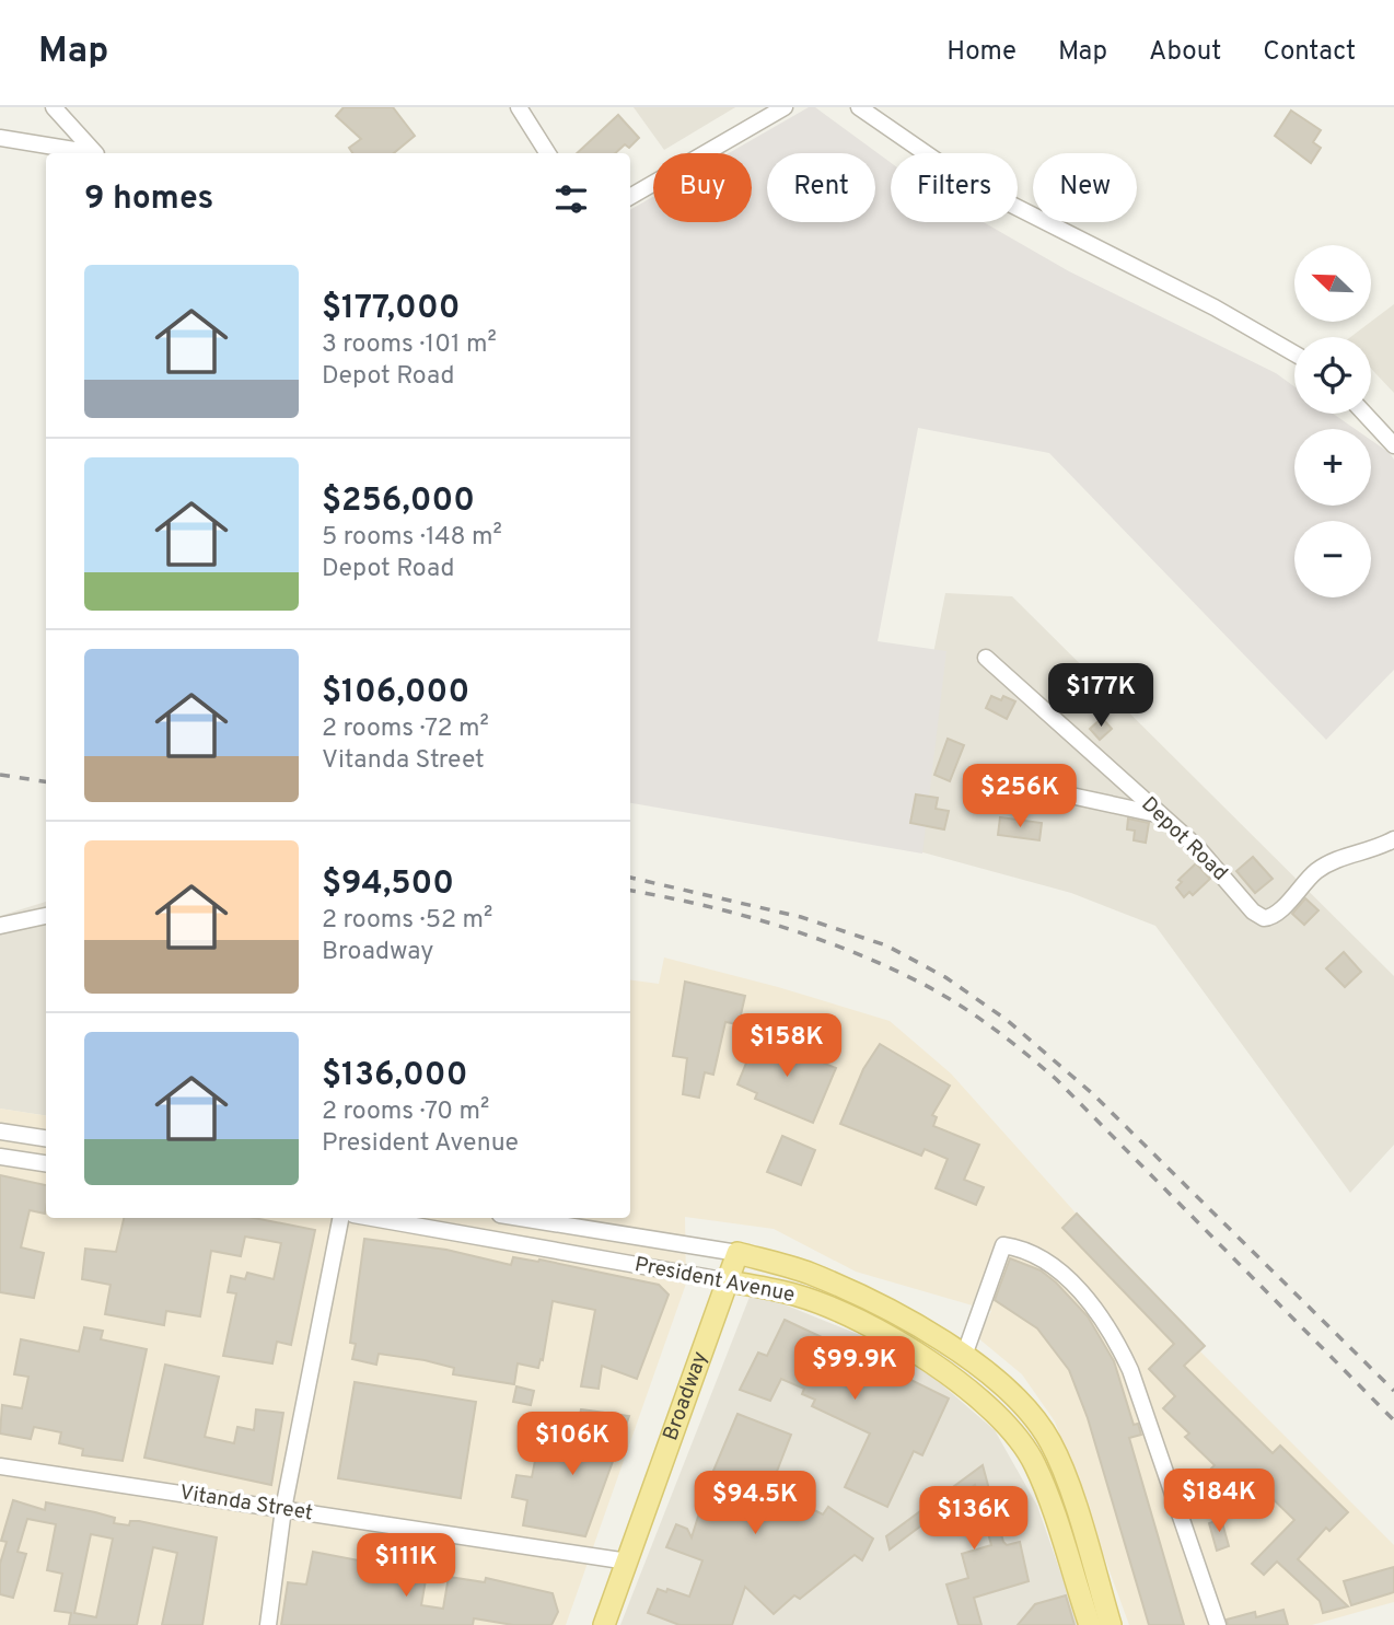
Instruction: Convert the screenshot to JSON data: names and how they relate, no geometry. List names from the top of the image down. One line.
{"streets":{"main road":["President Avenue","Broadway"],"street":["Depot Road","Vitanda Street"]},"crossings":[["President Avenue","Broadway"],["Broadway","Vitanda Street"]],"north":"top left","page":{"header":"Map","nav":["Home","Map","About","Contact"],"chip":["Buy","Rent","Filters","New"],"heading":"9 homes","map_buttons":["+","−"],"list":[{"name":"$177,000","note":"3 rooms · 101 m² · Depot Road"},{"name":"$256,000","note":"5 rooms · 148 m² · Depot Road"},{"name":"$106,000","note":"2 rooms · 72 m² · Vitanda Street"},{"name":"$94,500","note":"2 rooms · 52 m² · Broadway"},{"name":"$136,000","note":"2 rooms · 70 m² · President Avenue"}],"price":["$177K","$256K","$158K","$99.9K","$106K","$184K","$94.5K","$136K","$111K"]}}
